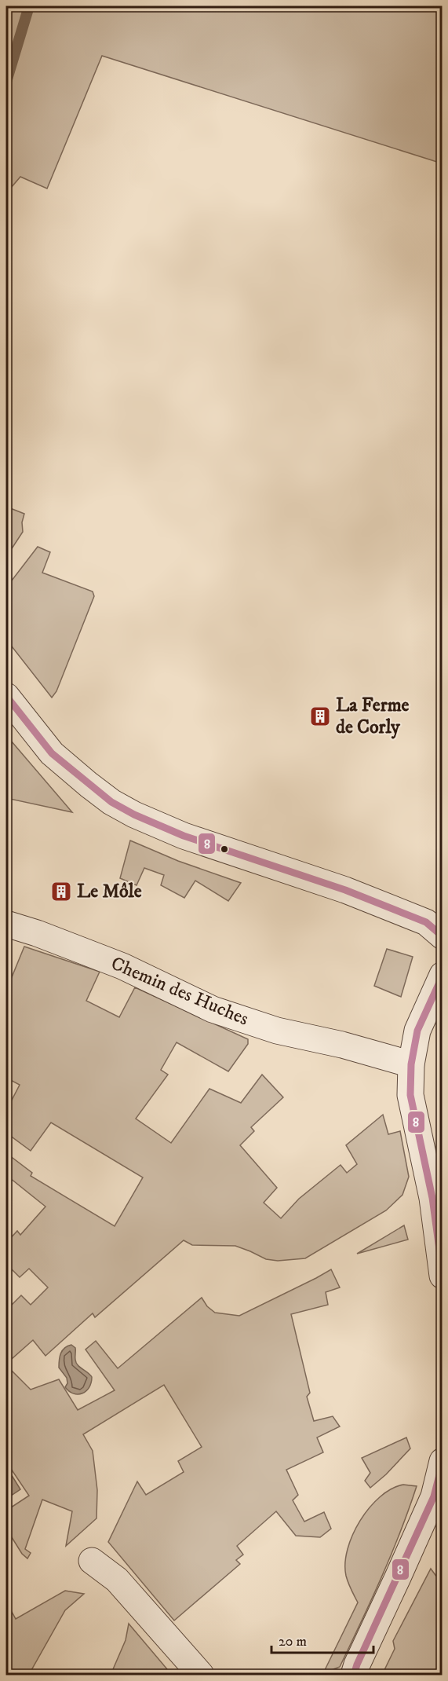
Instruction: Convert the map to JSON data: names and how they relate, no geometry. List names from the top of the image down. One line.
{"streets":{"street":["Chemin des Huches"]},"places":{"building":["La Ferme de Corly","Le Môle"]},"lines":["transit line 8"],"scale_bar":"20 m"}
